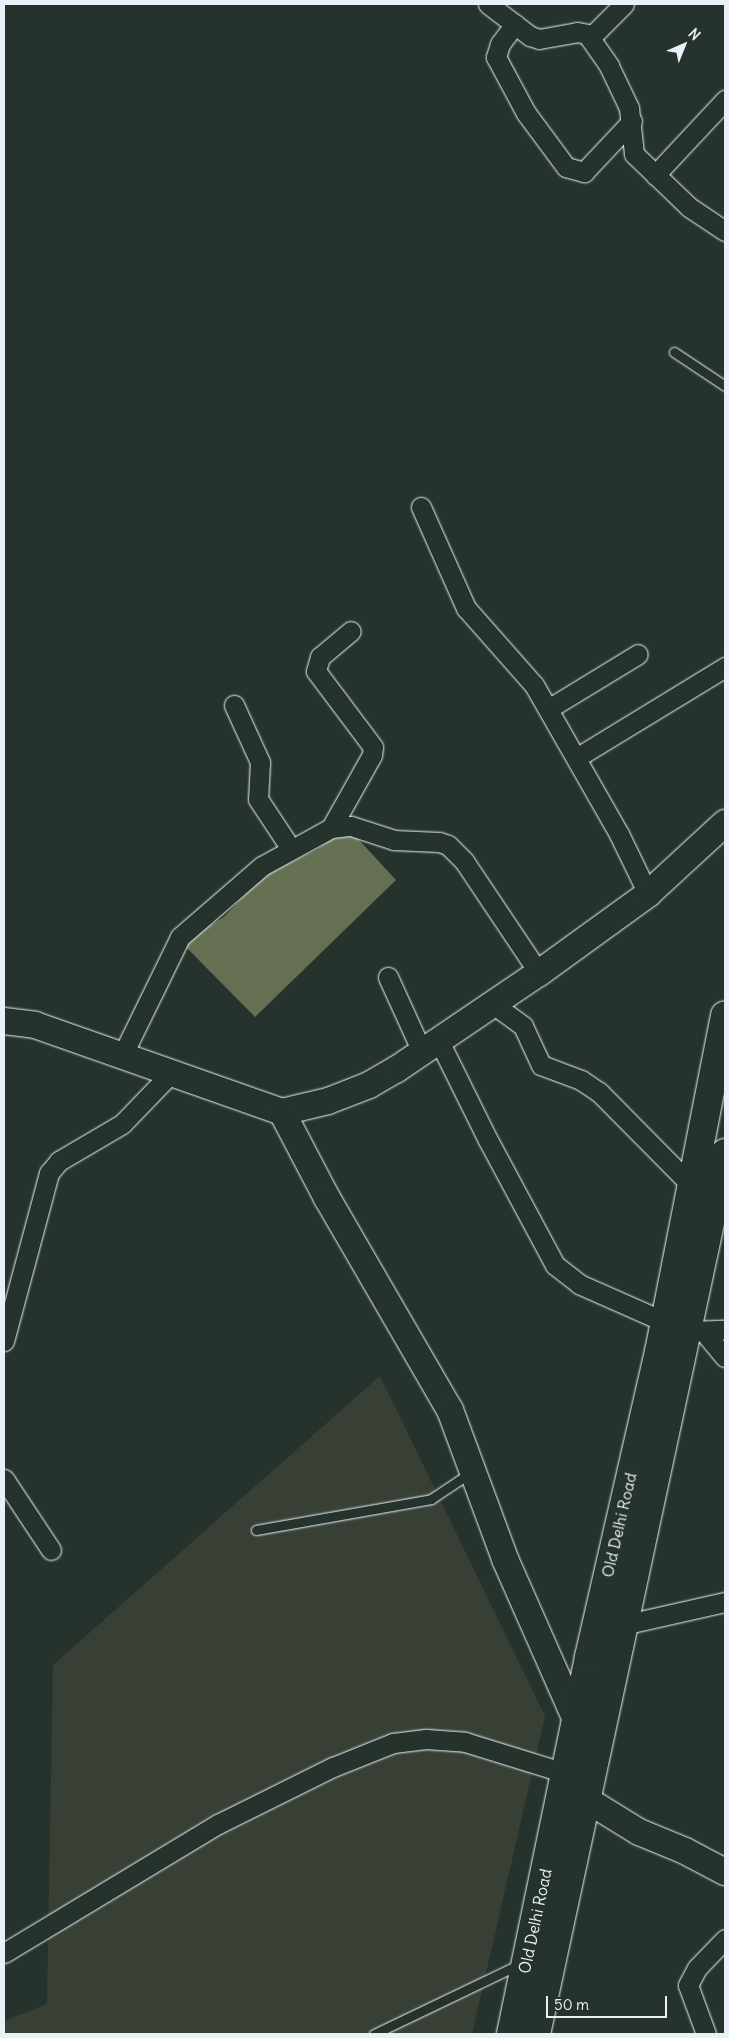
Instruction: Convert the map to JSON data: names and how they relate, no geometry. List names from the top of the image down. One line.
{"streets":{"main road":["Old Delhi Road"]},"scale_bar":"50 m","north":"top right"}
